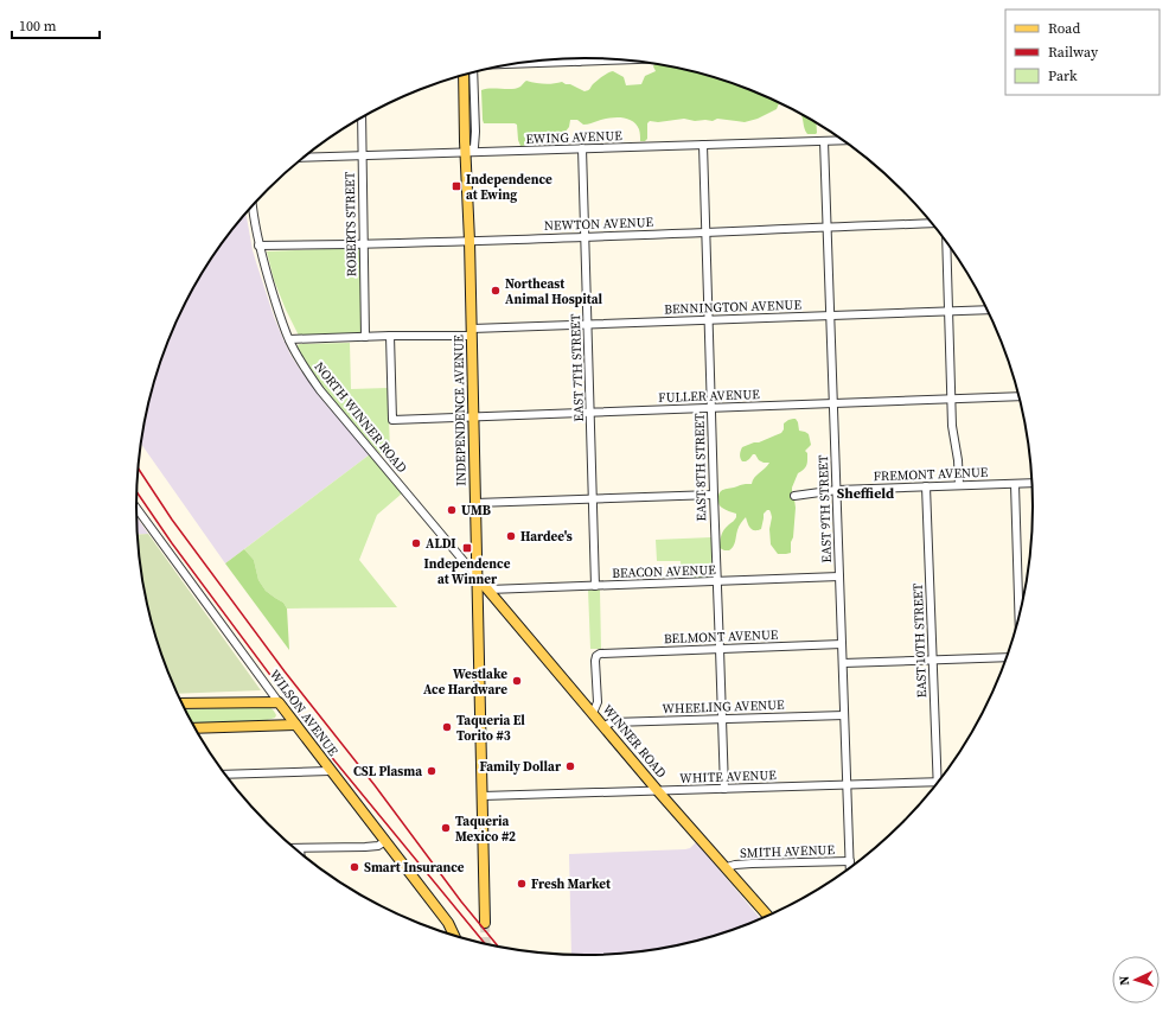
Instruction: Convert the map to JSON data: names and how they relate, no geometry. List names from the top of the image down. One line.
{"streets":{"main road":["INDEPENDENCE AVENUE","WILSON AVENUE","WINNER ROAD"],"street":["EWING AVENUE","ROBERTS STREET","NEWTON AVENUE","BENNINGTON AVENUE","EAST 7TH STREET","FULLER AVENUE","NORTH WINNER ROAD","EAST 8TH STREET","FREMONT AVENUE","EAST 9TH STREET","BEACON AVENUE","BELMONT AVENUE","EAST 10TH STREET","WHEELING AVENUE","WHITE AVENUE","SMITH AVENUE"]},"crossings":[["EWING AVENUE","ROBERTS STREET"],["EWING AVENUE","EAST 7TH STREET"],["EWING AVENUE","INDEPENDENCE AVENUE"],["EWING AVENUE","EAST 8TH STREET"],["EWING AVENUE","EAST 9TH STREET"],["ROBERTS STREET","NEWTON AVENUE"],["ROBERTS STREET","BENNINGTON AVENUE"],["NEWTON AVENUE","EAST 7TH STREET"],["NEWTON AVENUE","INDEPENDENCE AVENUE"],["NEWTON AVENUE","NORTH WINNER ROAD"],["NEWTON AVENUE","EAST 8TH STREET"],["NEWTON AVENUE","EAST 9TH STREET"],["BENNINGTON AVENUE","EAST 7TH STREET"],["BENNINGTON AVENUE","FULLER AVENUE"],["BENNINGTON AVENUE","INDEPENDENCE AVENUE"],["BENNINGTON AVENUE","NORTH WINNER ROAD"],["BENNINGTON AVENUE","EAST 8TH STREET"],["BENNINGTON AVENUE","EAST 9TH STREET"],["EAST 7TH STREET","FULLER AVENUE"],["EAST 7TH STREET","BEACON AVENUE"],["FULLER AVENUE","INDEPENDENCE AVENUE"],["FULLER AVENUE","EAST 8TH STREET"],["FULLER AVENUE","EAST 9TH STREET"],["INDEPENDENCE AVENUE","NORTH WINNER ROAD"],["INDEPENDENCE AVENUE","WINNER ROAD"],["INDEPENDENCE AVENUE","WHITE AVENUE"],["NORTH WINNER ROAD","WINNER ROAD"],["EAST 8TH STREET","BEACON AVENUE"],["EAST 8TH STREET","BELMONT AVENUE"],["EAST 8TH STREET","WHEELING AVENUE"],["EAST 8TH STREET","WHITE AVENUE"],["FREMONT AVENUE","EAST 9TH STREET"],["FREMONT AVENUE","EAST 10TH STREET"],["EAST 9TH STREET","BEACON AVENUE"],["EAST 9TH STREET","BELMONT AVENUE"],["EAST 9TH STREET","WHEELING AVENUE"],["EAST 9TH STREET","WHITE AVENUE"],["EAST 9TH STREET","SMITH AVENUE"],["BEACON AVENUE","WINNER ROAD"],["BELMONT AVENUE","WINNER ROAD"],["EAST 10TH STREET","WHITE AVENUE"],["WHEELING AVENUE","WINNER ROAD"],["WINNER ROAD","WHITE AVENUE"],["WINNER ROAD","SMITH AVENUE"]],"districts":["Sheffield"],"places":{"transit":["Independence at Ewing","Independence at Winner"],"other":["Northeast Animal Hospital","UMB","Hardee's","ALDI","Westlake Ace Hardware","Taqueria El Torito #3","Family Dollar","CSL Plasma","Taqueria Mexico #2","Smart Insurance","Fresh Market"]},"legend":["Road","Railway","Park"],"scale_bar":"100 m","north":"left"}
